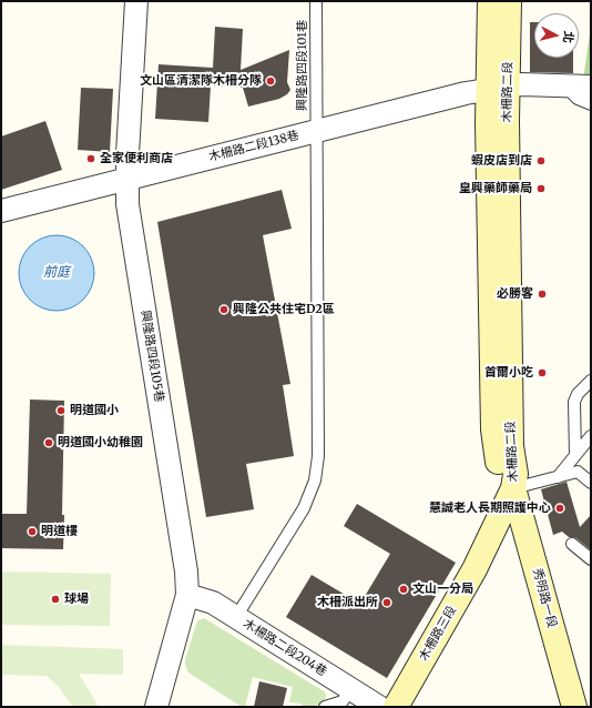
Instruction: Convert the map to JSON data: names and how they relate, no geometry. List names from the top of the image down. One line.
{"streets":{"main road":["木柵路二段","秀明路一段","木柵路三段"],"street":["木柵路二段138巷","興隆路四段105巷","木柵路二段204巷"],"lane":["興隆路四段101巷"]},"crossings":[["興隆路四段101巷","木柵路二段138巷"],["興隆路四段101巷","木柵路二段204巷"],["木柵路二段","木柵路二段138巷"],["木柵路二段","秀明路一段"],["木柵路二段","木柵路三段"],["木柵路二段138巷","興隆路四段105巷"],["興隆路四段105巷","木柵路二段204巷"],["秀明路一段","木柵路三段"]],"water":["前庭"],"places":["文山區清潔隊木柵分隊","全家便利商店","蝦皮店到店","皇興藥師藥局","必勝客","興隆公共住宅D2區","首爾小吃","明道國小","明道國小幼稚園","慧誠老人長期照護中心","明道樓","文山一分局","球場","木柵派出所"],"north":"right"}
